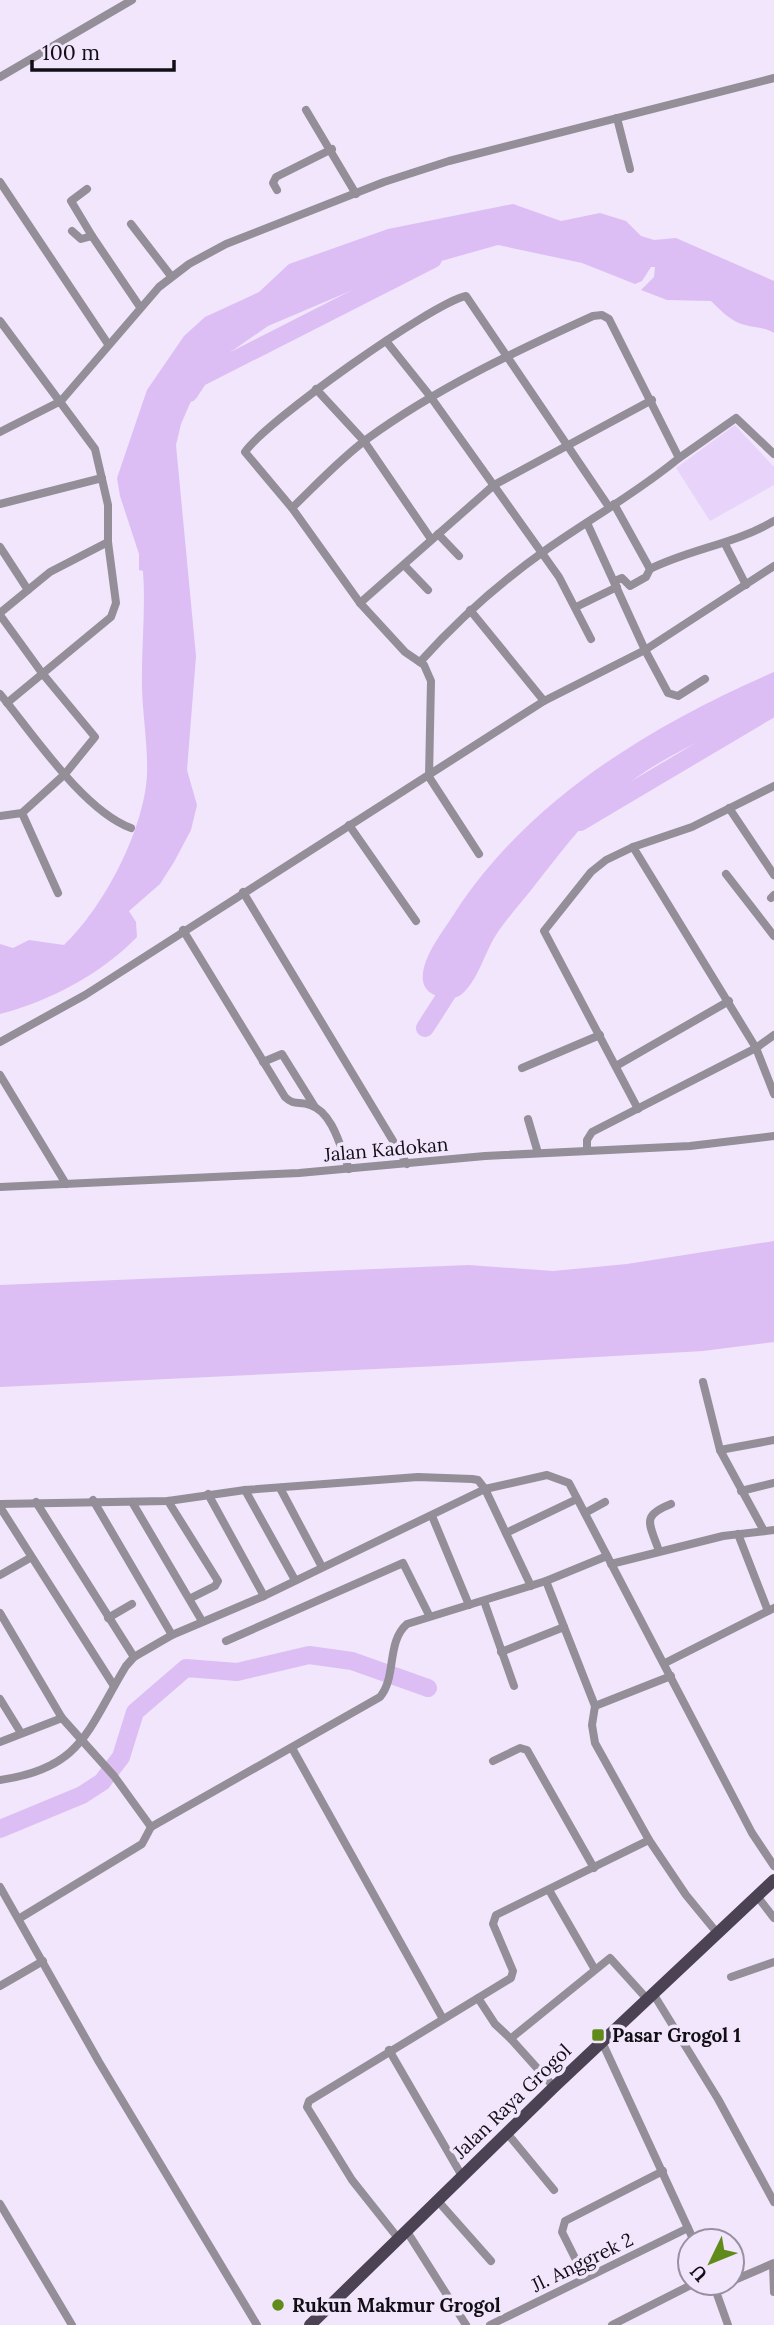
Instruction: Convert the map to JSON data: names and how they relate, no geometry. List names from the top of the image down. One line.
{"streets":{"main road":["Jalan Raya Grogol"],"street":["Jalan Kadokan","Jl. Anggrek 2"]},"places":{"transit":["Pasar Grogol 1"],"other":["Rukun Makmur Grogol"]},"scale_bar":"100 m","north":"bottom left"}
